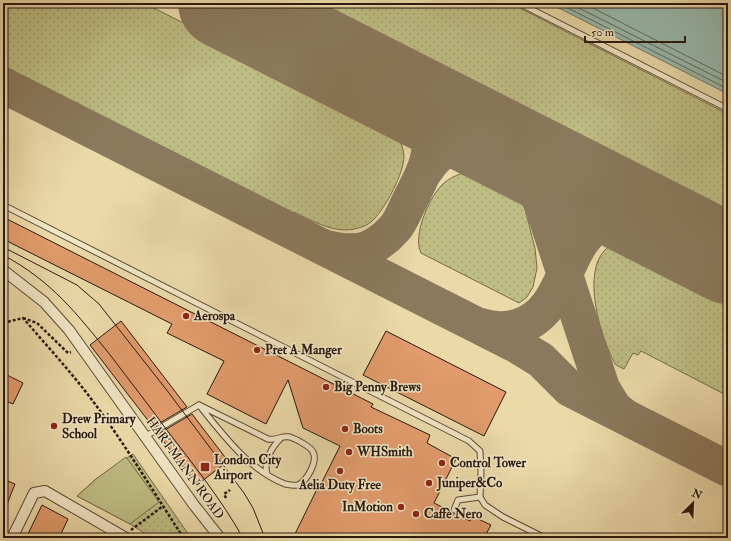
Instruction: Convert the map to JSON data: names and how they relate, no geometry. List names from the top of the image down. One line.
{"streets":{"street":["HARTMANN ROAD"]},"places":{"other":["Aerospa","Pret A Manger","Big Penny Brews","Drew Primary School","Boots","WHSmith","Control Tower","Aelia Duty Free","Juniper&Co","InMotion","Caffè Nero"],"transit":["London City Airport"]},"scale_bar":"50 m","north":"top right"}
